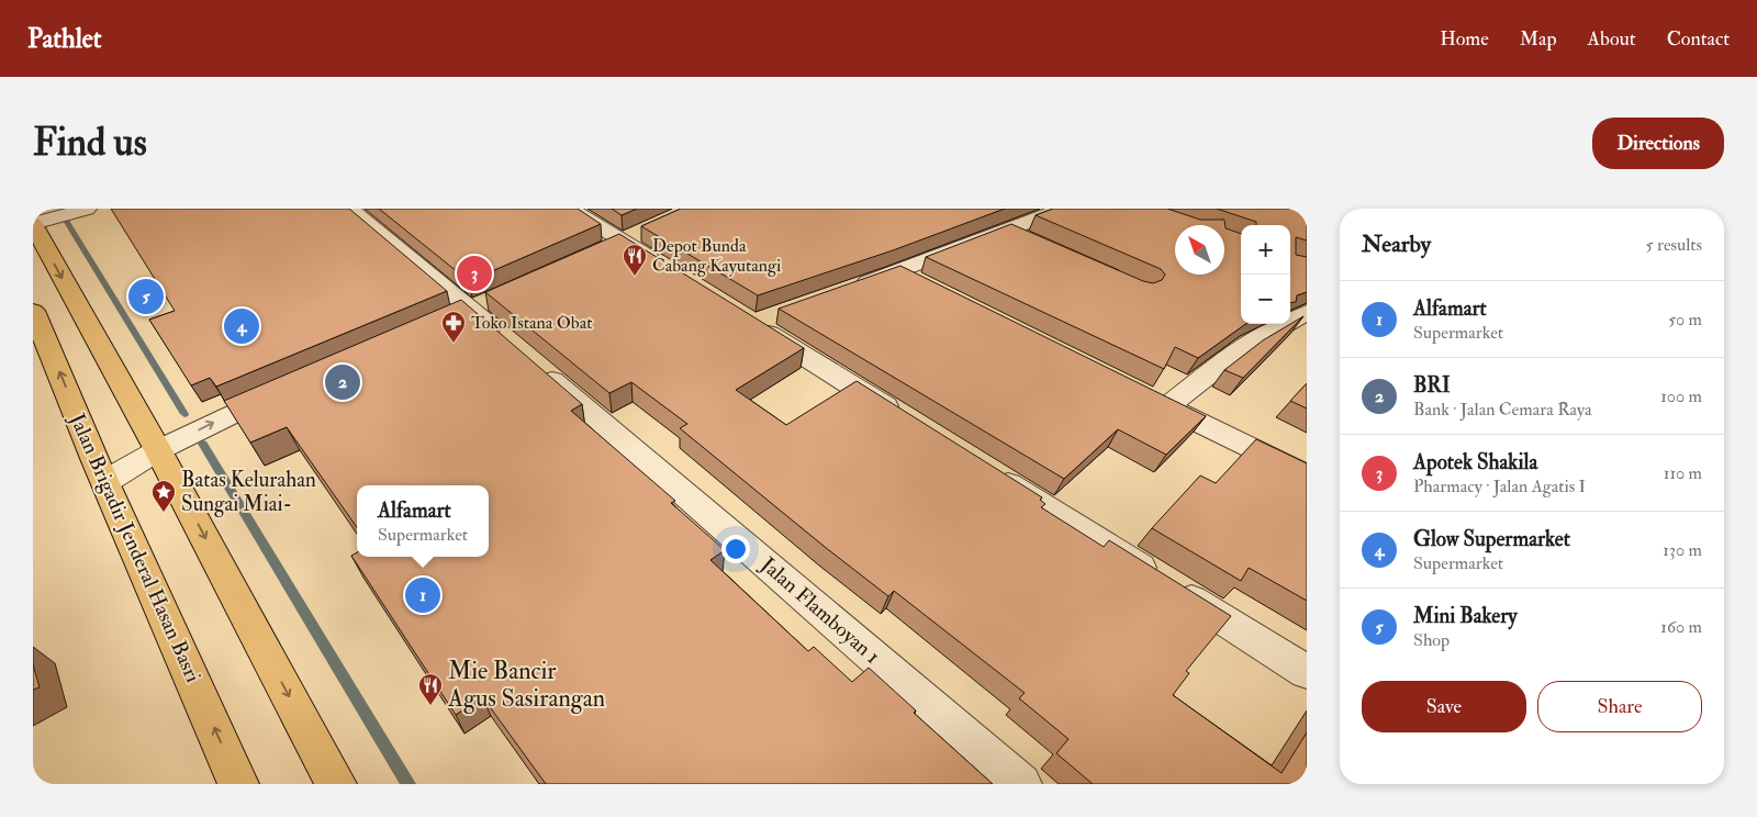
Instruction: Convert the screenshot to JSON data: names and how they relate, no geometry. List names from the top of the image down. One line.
{"streets":{"highway":["Jalan Brigadir Jenderal Hasan Basri"],"street":["Jalan Flamboyan 1"]},"places":{"restaurant":["Depot Bunda Cabang Kayutangi","Mie Bancir Agus Sasirangan"],"pharmacy":["Toko Istana Obat"],"place":["Batas Kelurahan Sungai Miai-"]},"north":"top left","page":{"header":"Pathlet","nav":["Home","Map","About","Contact"],"buttons":["Directions",["Save","Share"]],"title":"Find us","heading":["Nearby","5 results"],"map_buttons":["+","−"],"pins":["3","5","4","2","1"],"list":[{"mark":"1","name":"Alfamart","note":"Supermarket","value":"50 m"},{"mark":"2","name":"BRI","note":"Bank · Jalan Cemara Raya","value":"100 m"},{"mark":"3","name":"Apotek Shakila","note":"Pharmacy · Jalan Agatis I","value":"110 m"},{"mark":"4","name":"Glow Supermarket","note":"Supermarket","value":"130 m"},{"mark":"5","name":"Mini Bakery","note":"Shop","value":"160 m"}],"popup":["Alfamart","Supermarket"]}}
